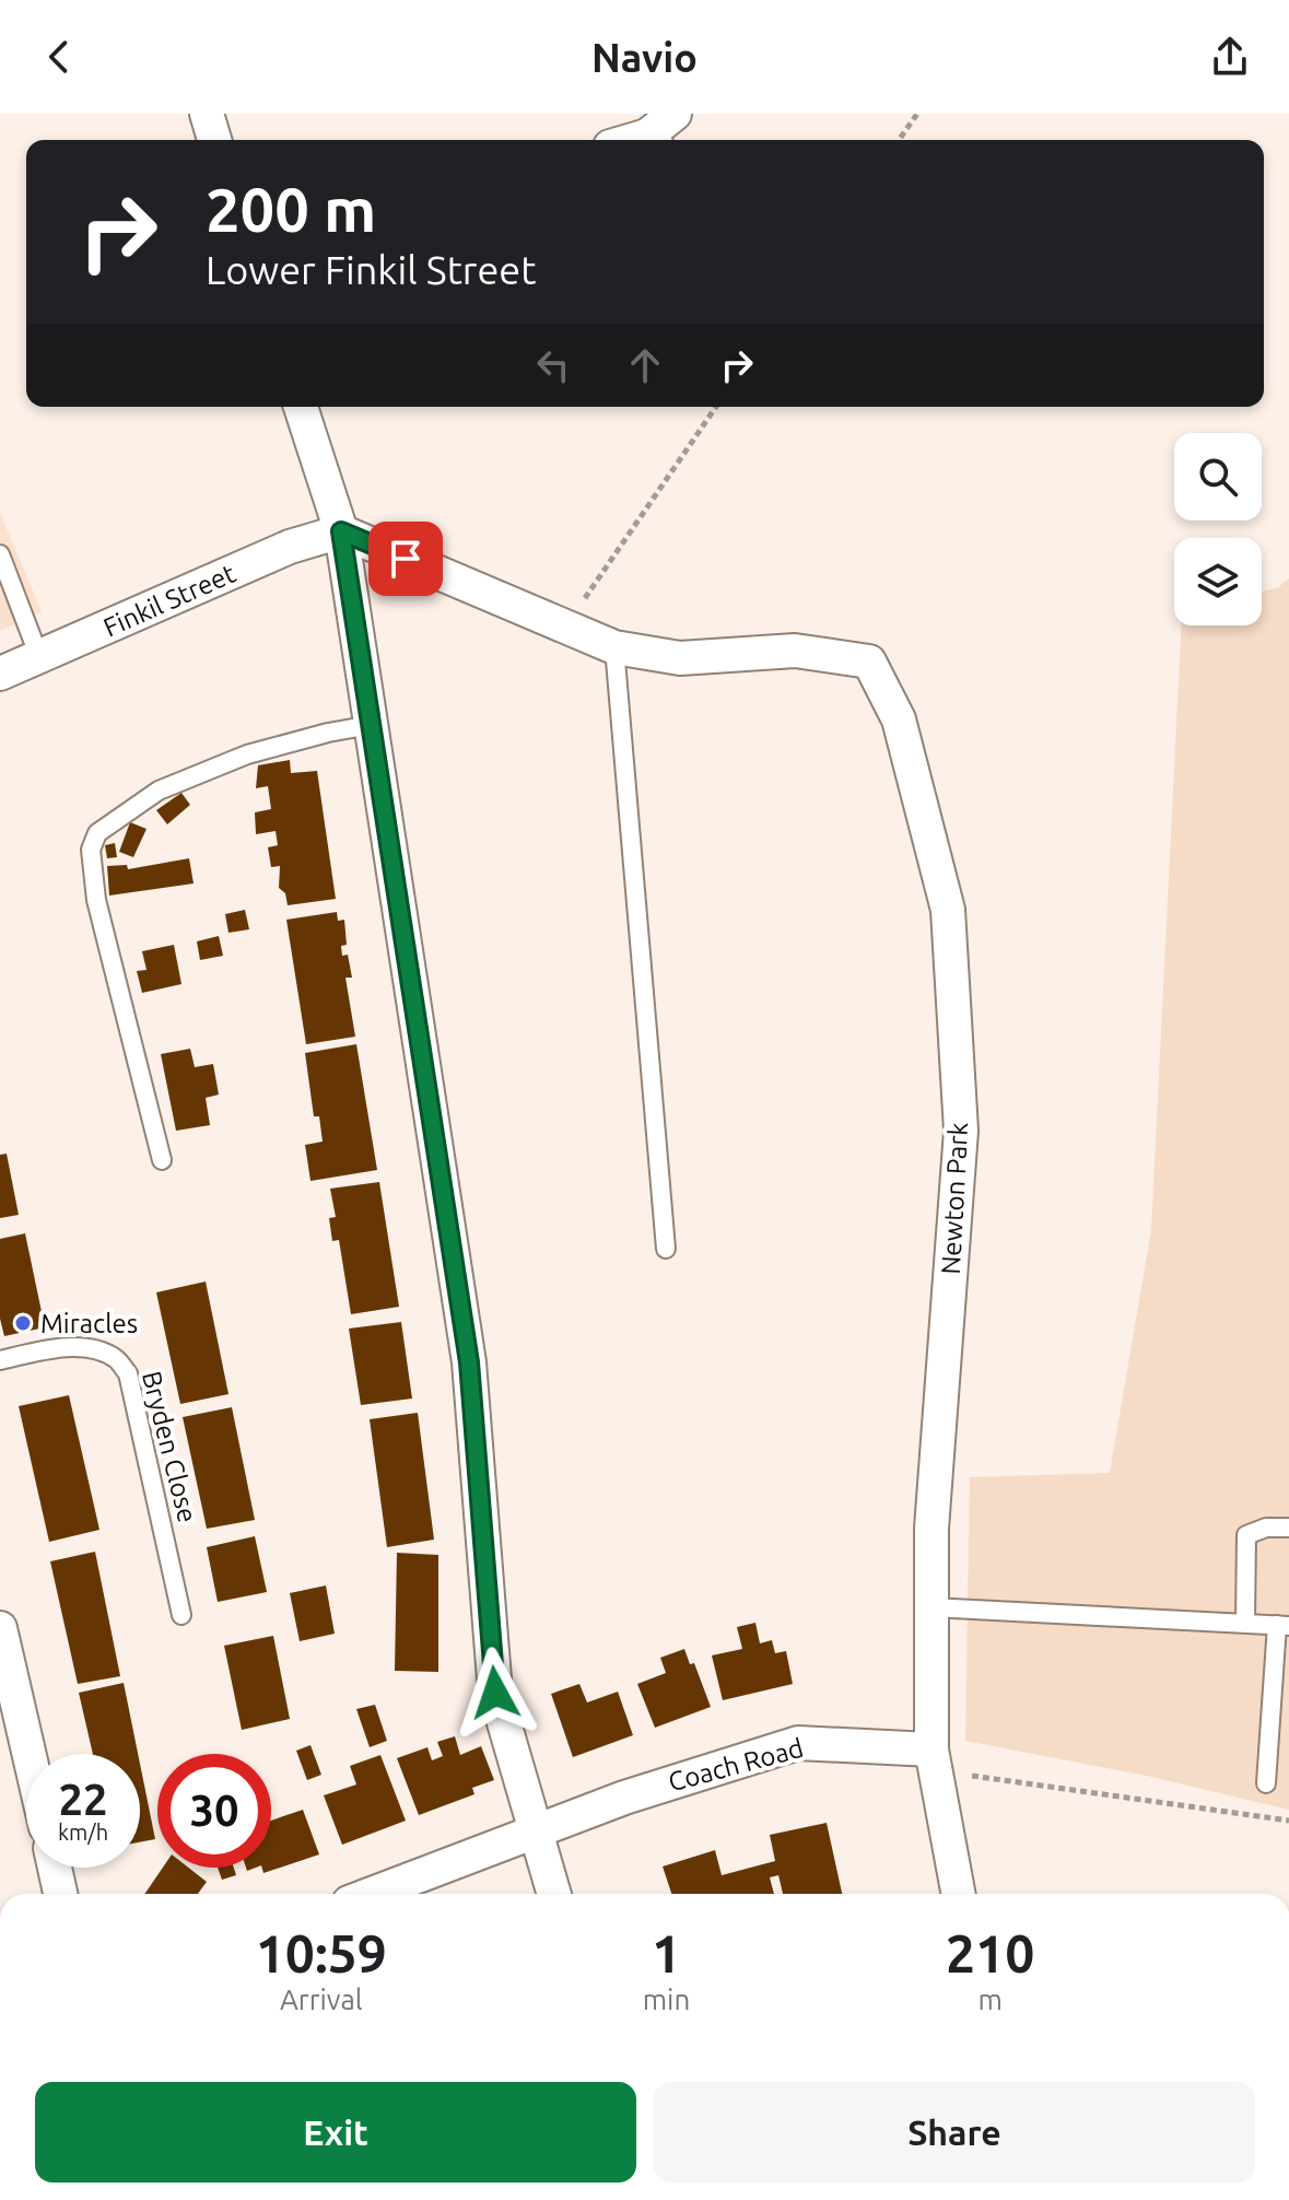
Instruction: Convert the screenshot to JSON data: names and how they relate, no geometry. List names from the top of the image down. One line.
{"streets":{"street":["Finkil Street","Newton Park","Coach Road"],"lane":["Bryden Close"]},"crossings":[["Newton Park","Coach Road"]],"places":["Miracles"],"page":{"header":"Navio","turn":["200 m","Lower Finkil Street"],"speed":"22 km/h","limit":"30","eta":["10:59","Arrival","1","min","210","m"],"buttons":["Exit","Share"]}}
